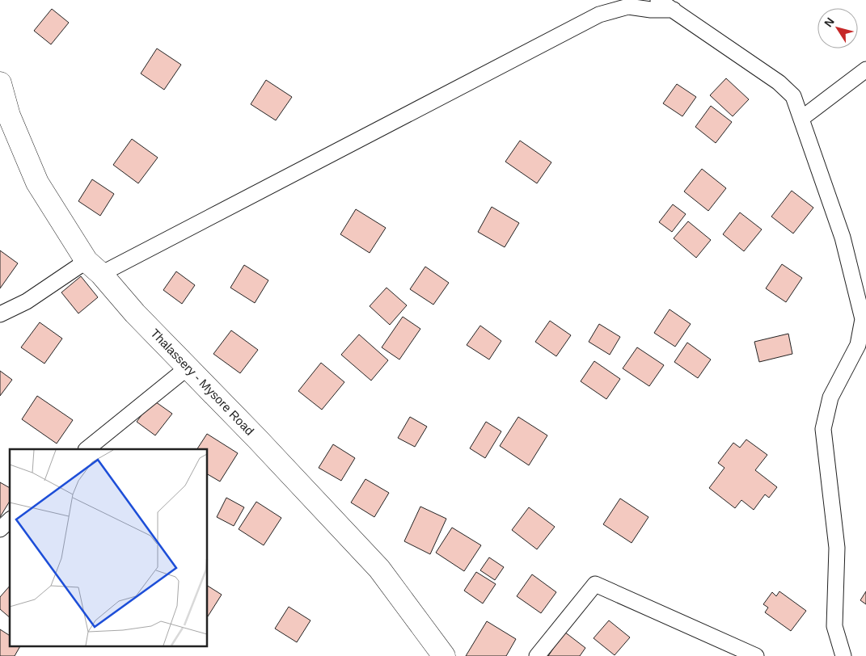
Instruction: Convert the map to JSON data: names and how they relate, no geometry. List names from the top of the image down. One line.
{"streets":{"main road":["Thalassery - Mysore Road"]},"north":"top left"}
